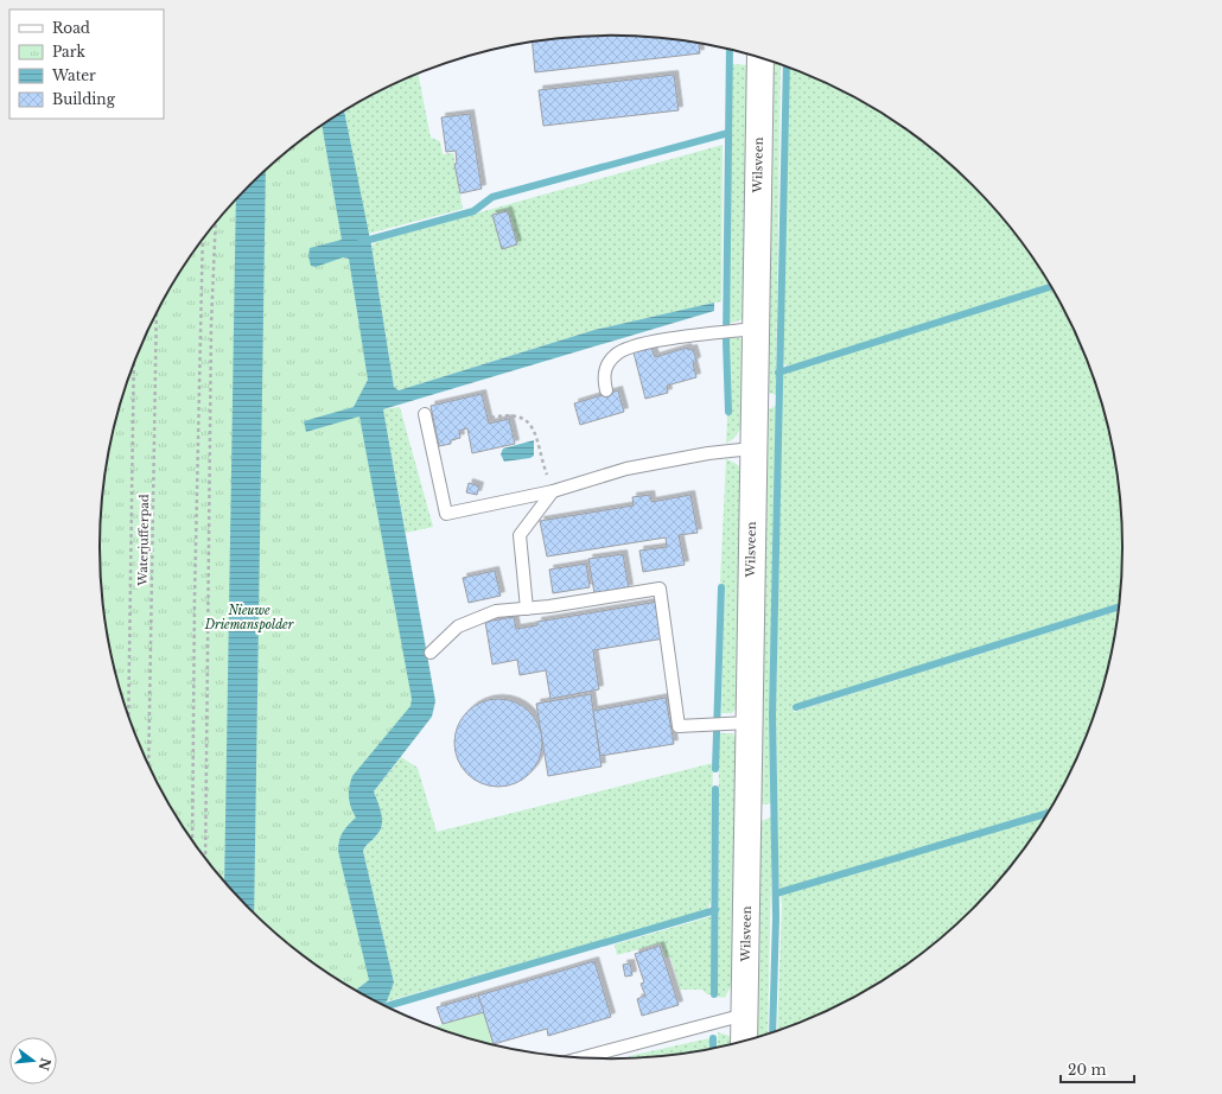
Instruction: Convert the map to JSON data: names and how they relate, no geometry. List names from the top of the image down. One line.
{"streets":{"street":["Wilsveen"],"path":["Waterjufferpad"]},"parks":["Nieuwe Driemanspolder"],"legend":["Road","Park","Water","Building"],"scale_bar":"20 m","north":"right"}
